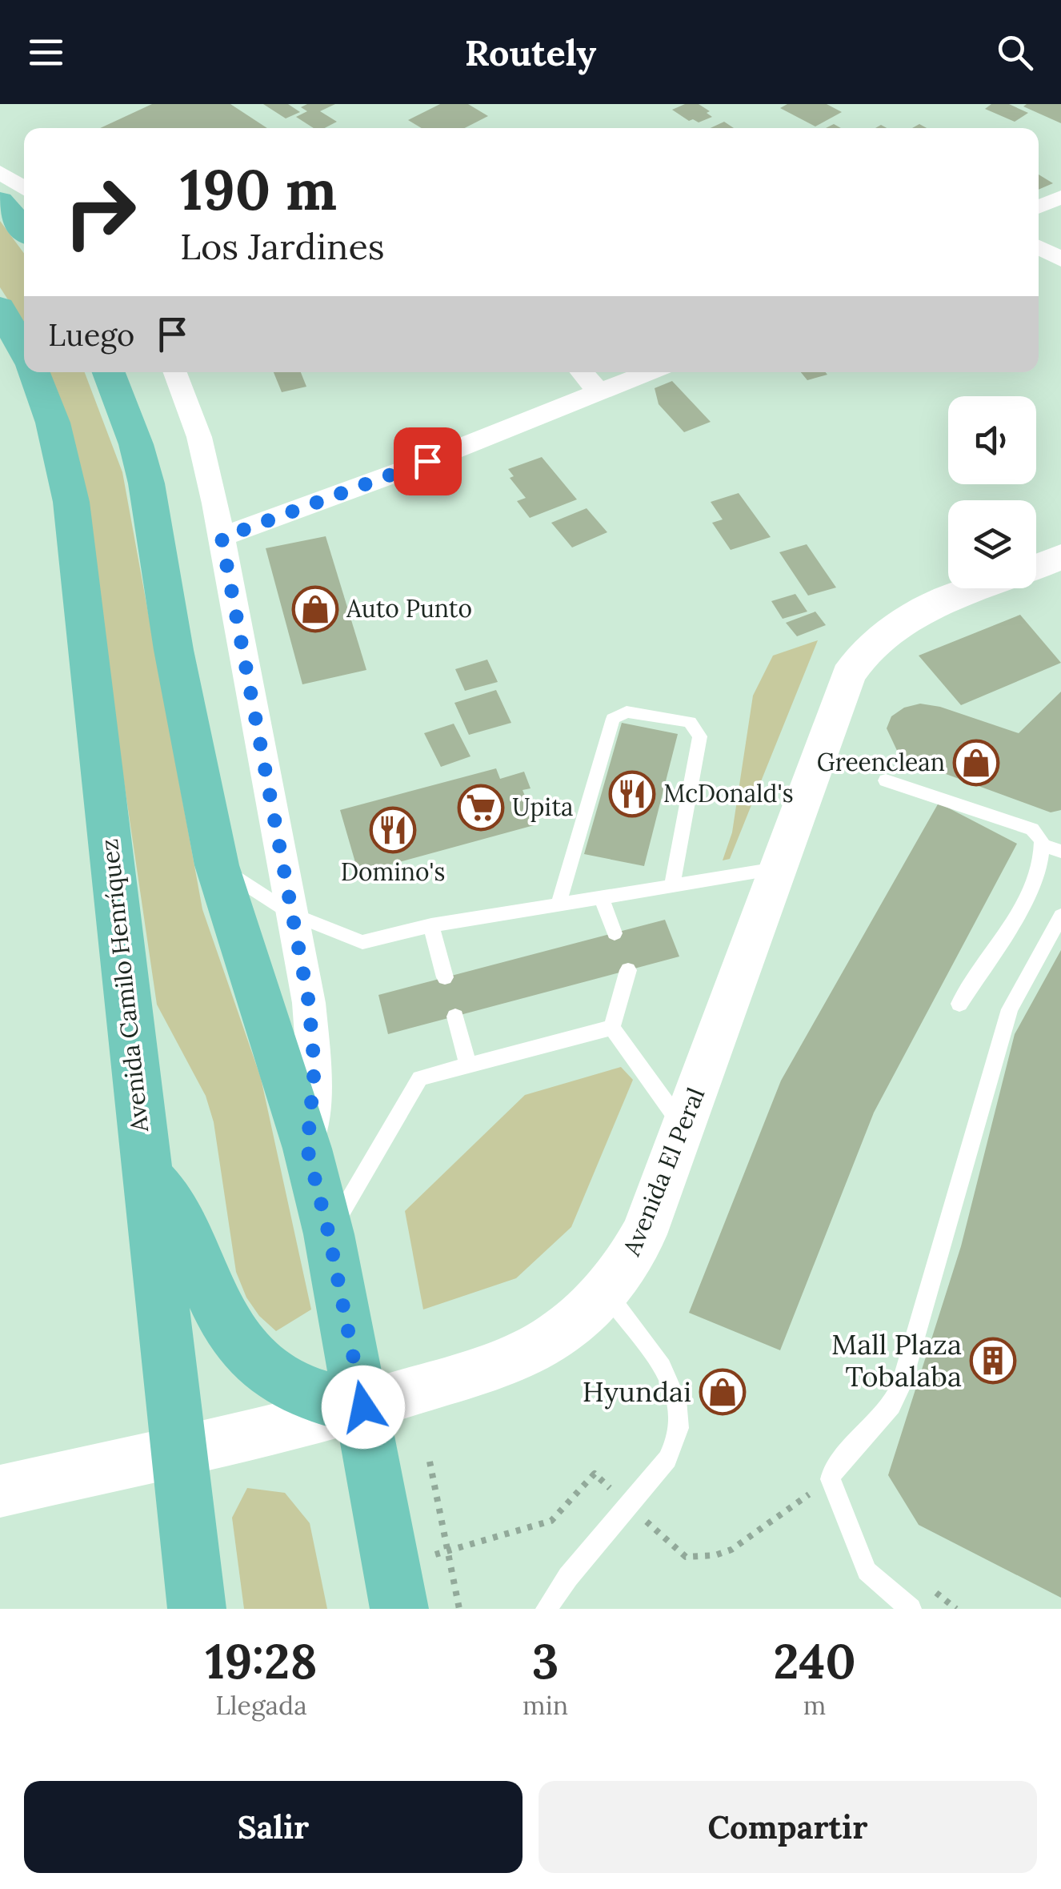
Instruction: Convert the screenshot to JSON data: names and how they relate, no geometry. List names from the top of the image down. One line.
{"streets":{"main road":["Avenida Camilo Henríquez"],"street":["Avenida El Peral"]},"crossings":[["Avenida Camilo Henríquez","Avenida El Peral"]],"places":{"shop":["Auto Punto","Greenclean","Hyundai"],"restaurant":["McDonald's","Domino's"],"supermarket":["Upita"],"building":["Mall Plaza Tobalaba"]},"page":{"header":"Routely","turn":["190 m","Los Jardines"],"then":"Luego","eta":["19:28","Llegada","3","min","240","m"],"buttons":["Salir","Compartir"]}}
